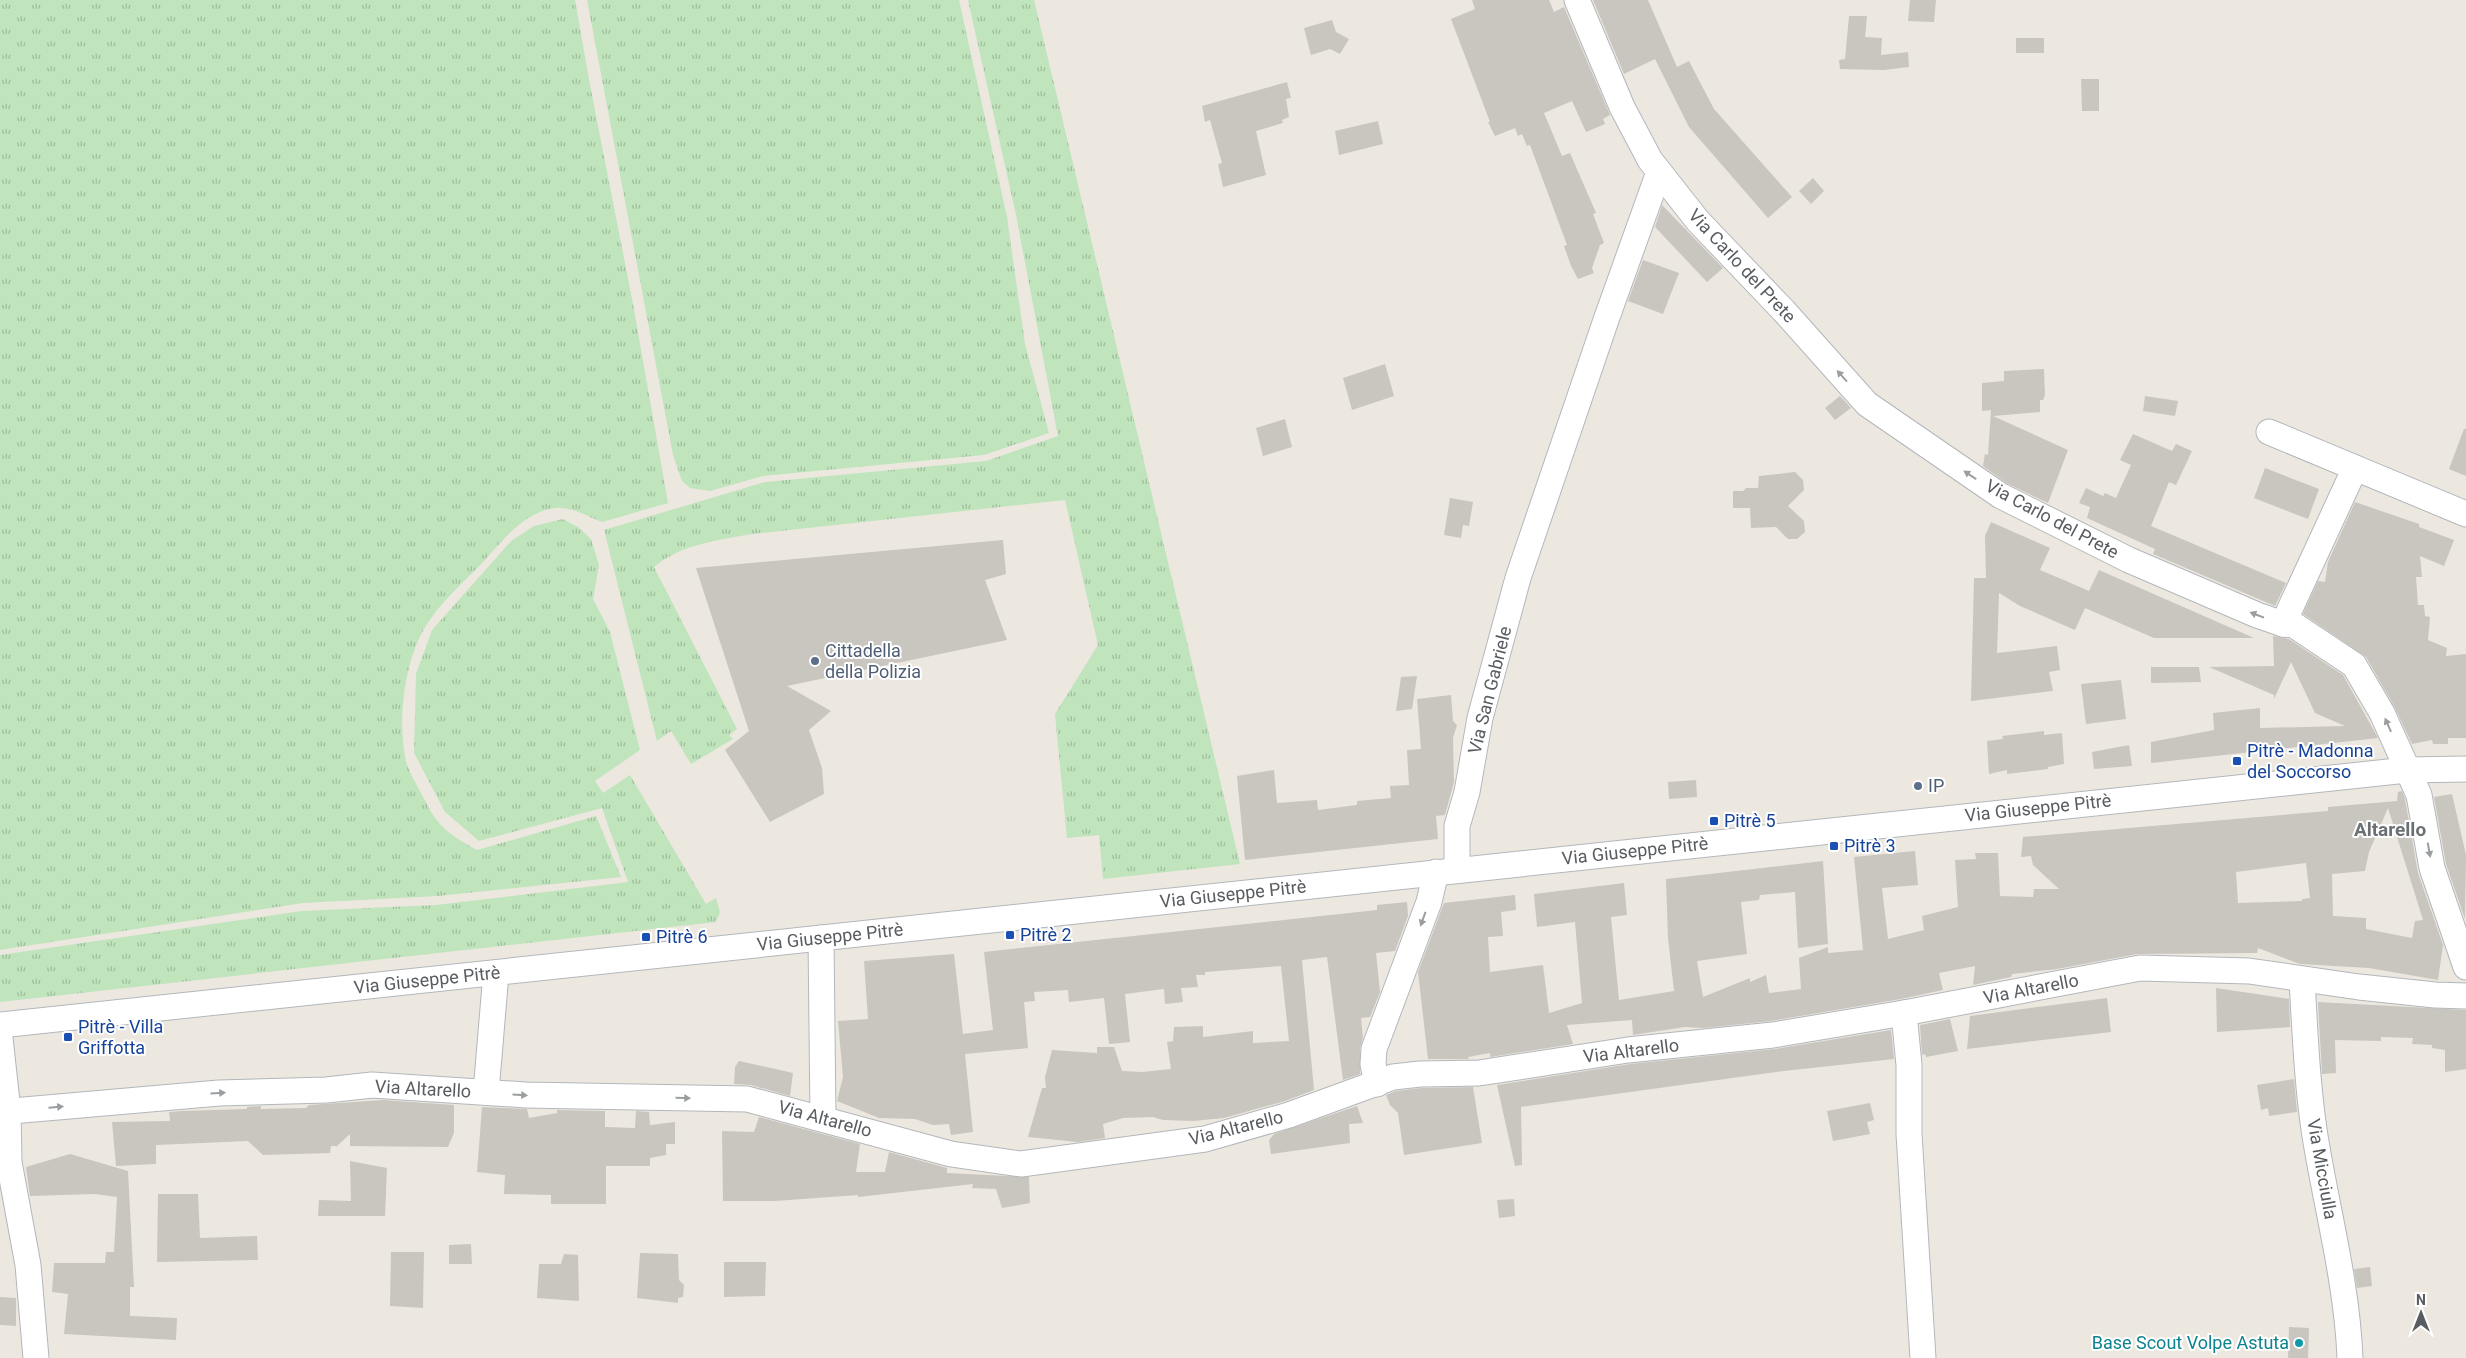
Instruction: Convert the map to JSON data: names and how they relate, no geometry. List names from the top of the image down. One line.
{"streets":{"street":["Via Carlo del Prete","Via San Gabriele","Via Giuseppe Pitrè","Via Altarello","Via Micciulla"]},"crossings":[["Via Carlo del Prete","Via San Gabriele"],["Via Carlo del Prete","Via Giuseppe Pitrè"],["Via San Gabriele","Via Giuseppe Pitrè"],["Via San Gabriele","Via Altarello"],["Via Altarello","Via Micciulla"]],"districts":["Altarello"],"places":{"other":["Cittadella della Polizia","IP","Base Scout Volpe Astuta"],"transit":["Pitrè - Madonna del Soccorso","Pitrè 5","Pitrè 3","Pitrè 2","Pitrè 6","Pitrè - Villa Griffotta"]},"north":"top"}
